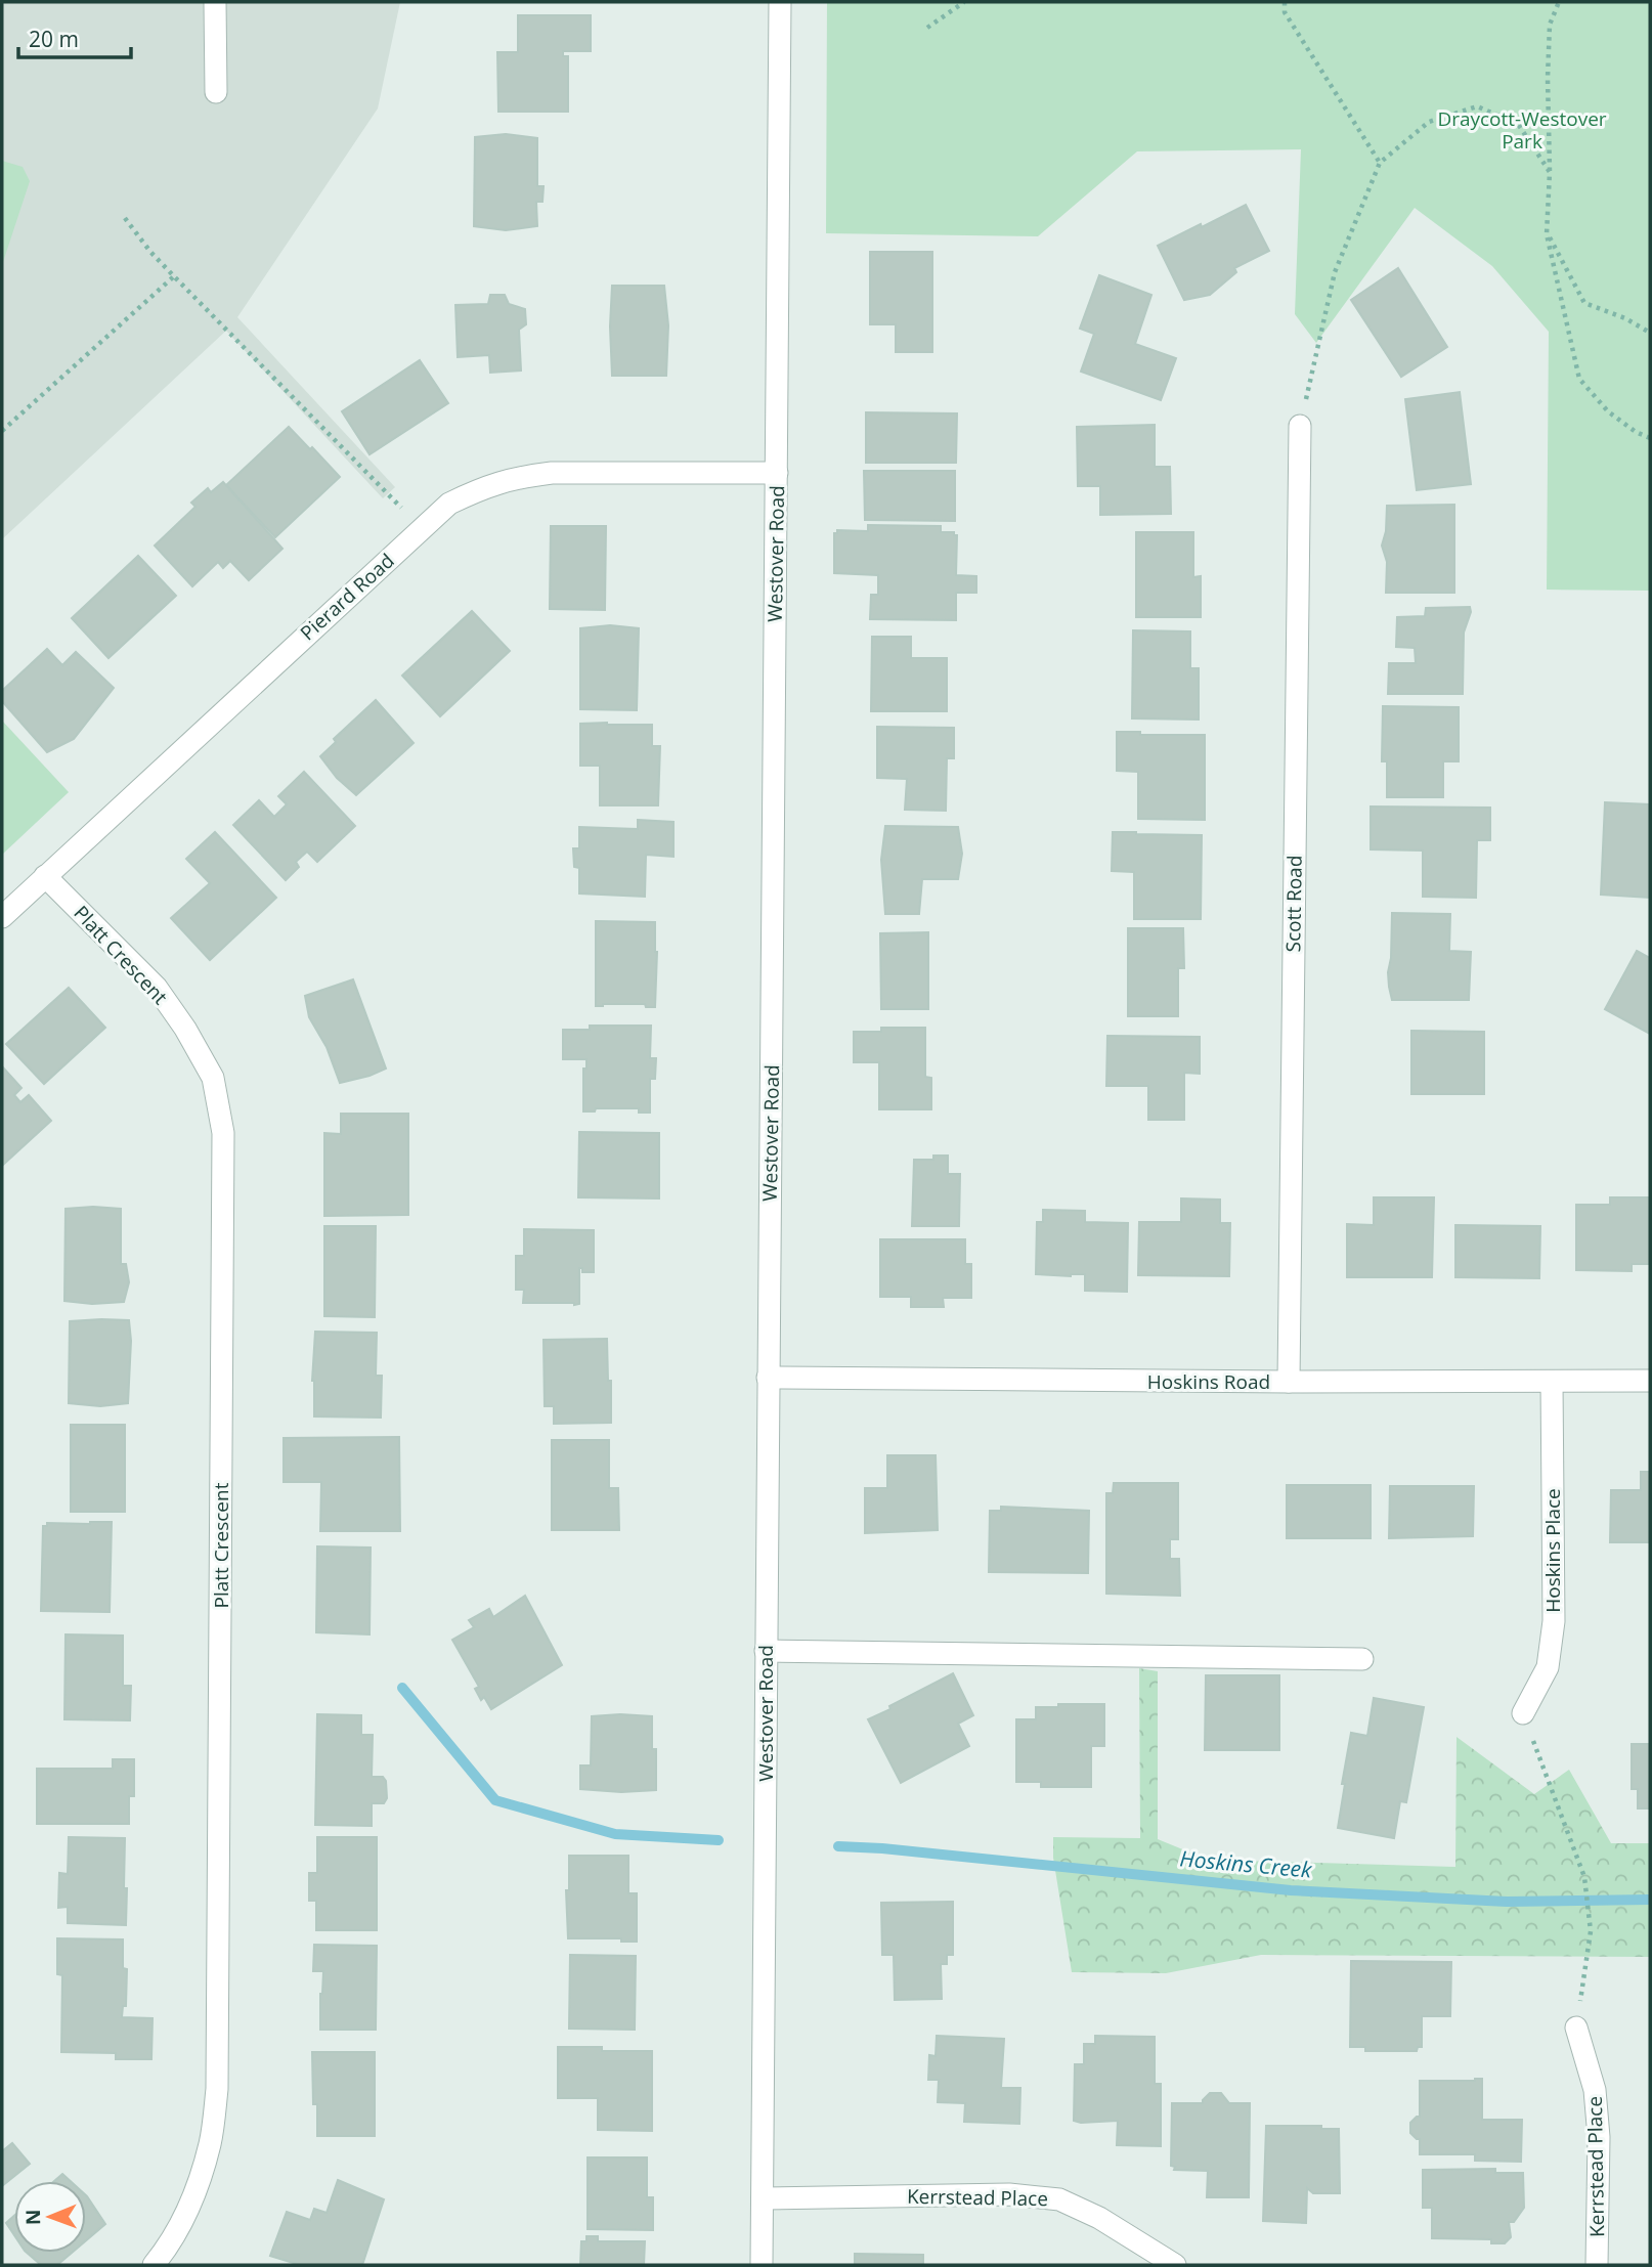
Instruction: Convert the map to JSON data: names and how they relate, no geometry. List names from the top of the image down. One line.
{"streets":{"street":["Westover Road","Pierard Road","Scott Road","Platt Crescent","Hoskins Road","Hoskins Place","Kerrstead Place"]},"crossings":[["Westover Road","Pierard Road"],["Westover Road","Hoskins Road"],["Westover Road","Kerrstead Place"],["Pierard Road","Platt Crescent"],["Scott Road","Hoskins Road"],["Hoskins Road","Hoskins Place"]],"water":["Hoskins Creek"],"parks":["Draycott-Westover Park"],"scale_bar":"20 m","north":"left"}
